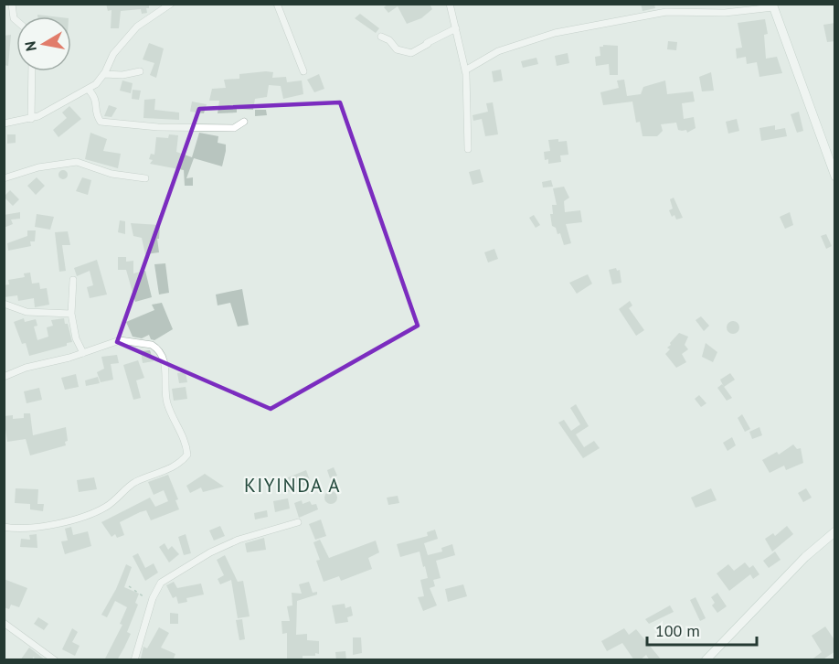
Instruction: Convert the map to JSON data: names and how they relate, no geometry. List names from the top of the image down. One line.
{"districts":["KIYINDA A"],"scale_bar":"100 m","north":"left"}
